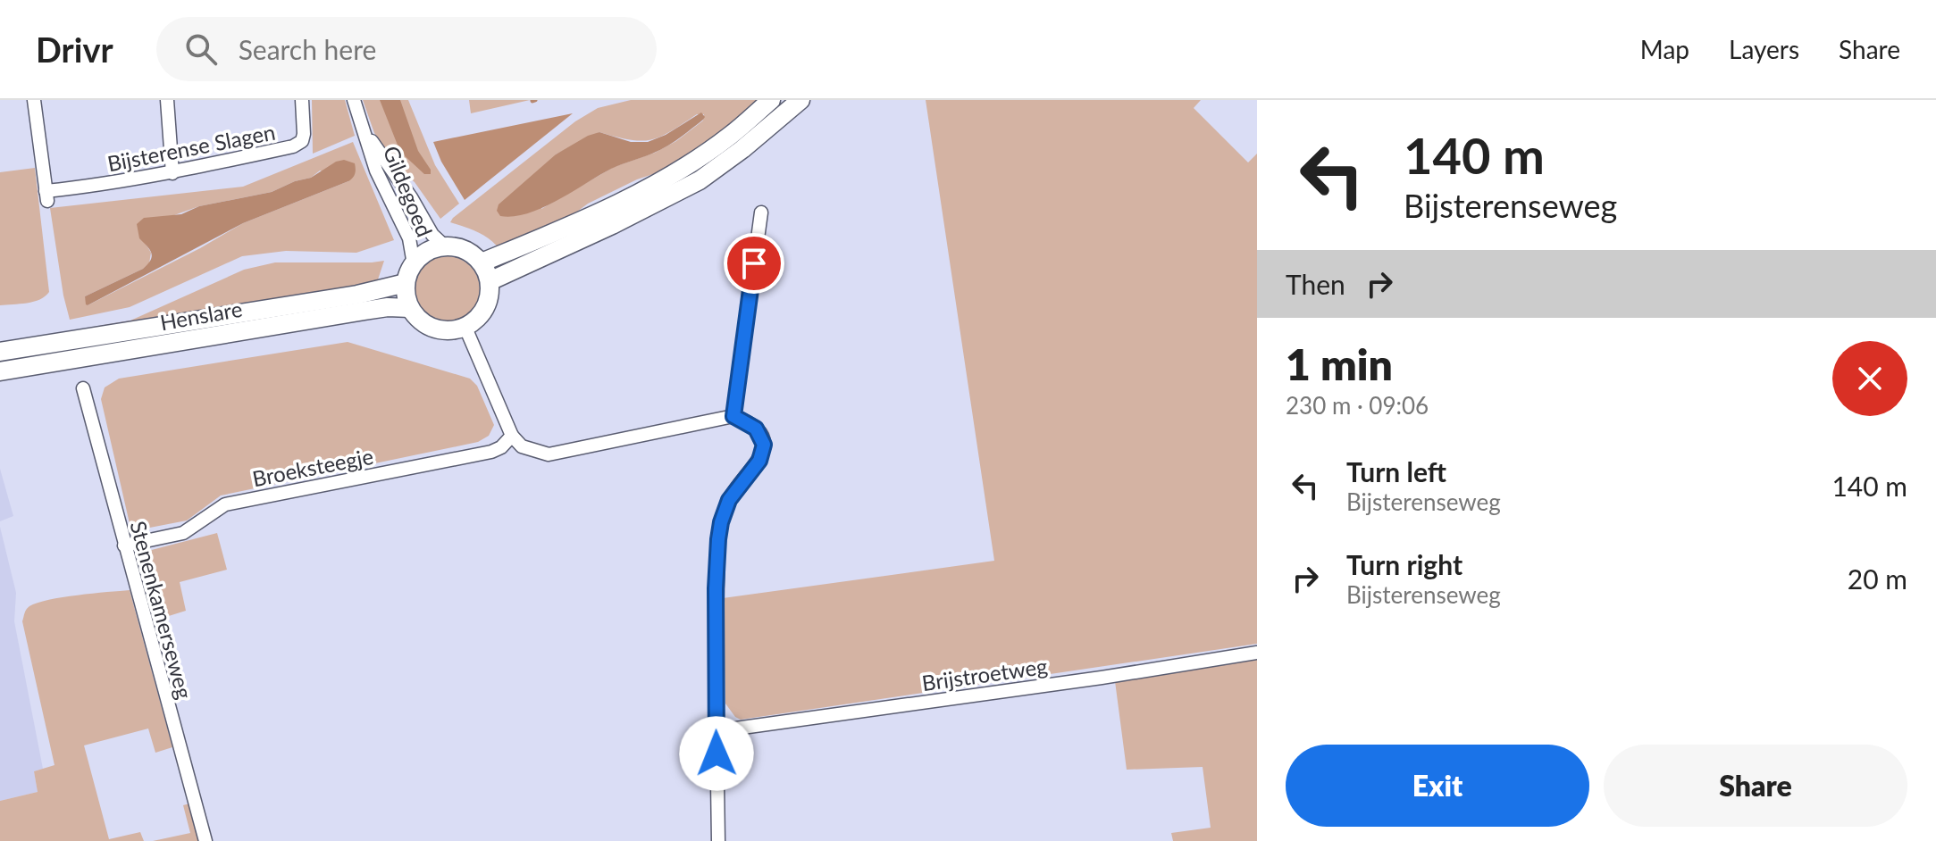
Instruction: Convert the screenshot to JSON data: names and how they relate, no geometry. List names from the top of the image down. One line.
{"streets":{"street":["Bijsterense Slagen","Gildegoed","Henslare","Broeksteegje","Stenenkamerseweg","Brijstroetweg"]},"crossings":[["Gildegoed","Henslare"],["Broeksteegje","Stenenkamerseweg"]],"page":{"header":"Drivr","search":"Search here","nav":["Map","Layers","Share"],"turn":["140 m","Bijsterenseweg"],"then":"Then","heading":["1 min","230 m · 09:06"],"list":[{"name":"Turn left","note":"Bijsterenseweg","value":"140 m"},{"name":"Turn right","note":"Bijsterenseweg","value":"20 m"}],"buttons":["Exit","Share"]}}
